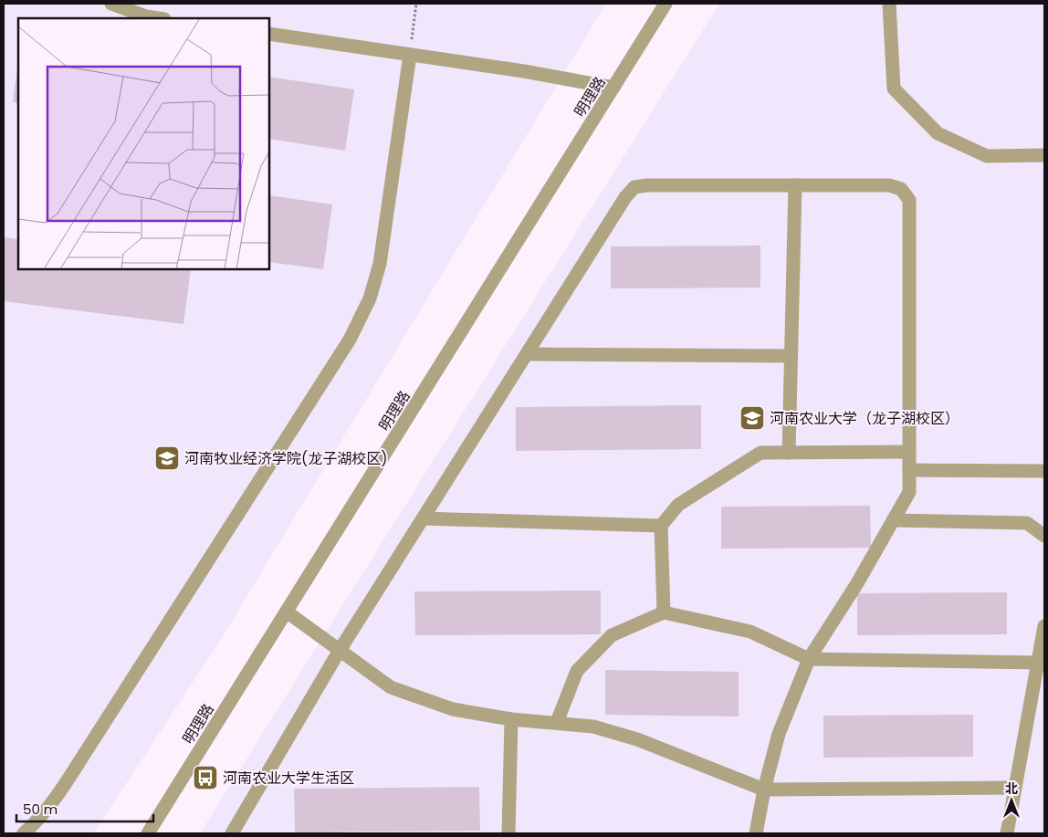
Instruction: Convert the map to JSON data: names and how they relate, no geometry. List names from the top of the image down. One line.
{"streets":{"street":["明理路"]},"places":{"school or university":["河南农业大学（龙子湖校区）","河南牧业经济学院(龙子湖校区)"],"bus stop":["河南农业大学生活区"]},"scale_bar":"50 m","north":"top"}
